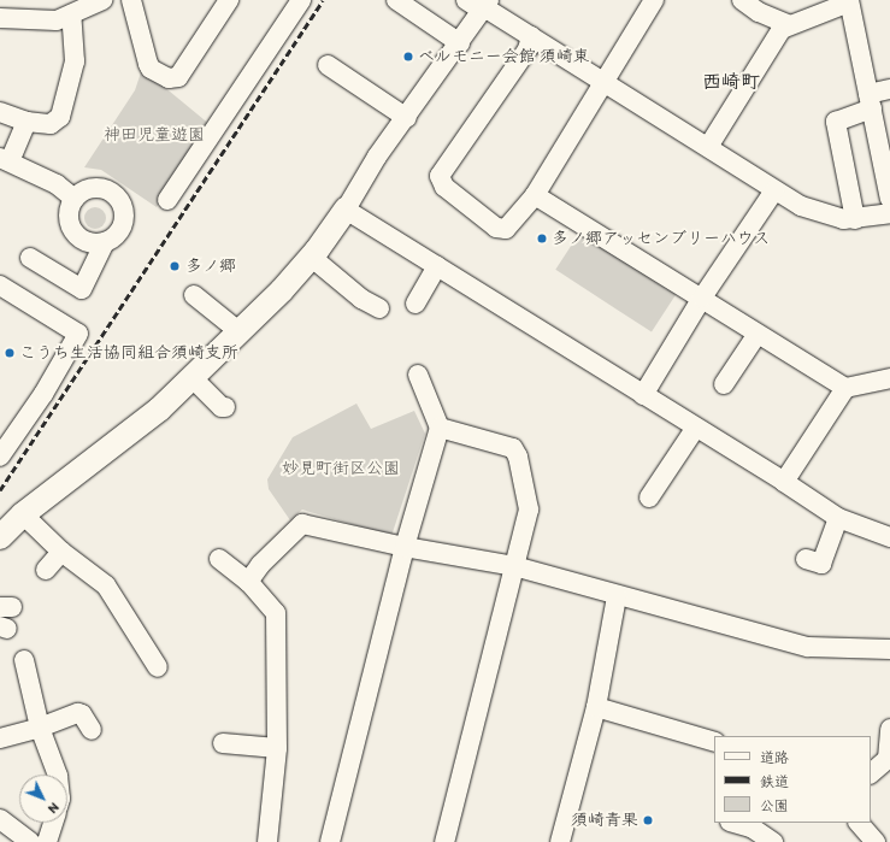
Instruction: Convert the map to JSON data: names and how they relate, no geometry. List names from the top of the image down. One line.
{"districts":["西崎町"],"parks":["神田児童遊園","妙見町街区公園"],"places":["ベルモニー会館 須崎東","多ノ郷アッセンブリーハウス","多ノ郷","こうち生活協同組合須崎支所","須崎青果"],"legend":["道路","鉄道","公園"],"north":"bottom right"}
